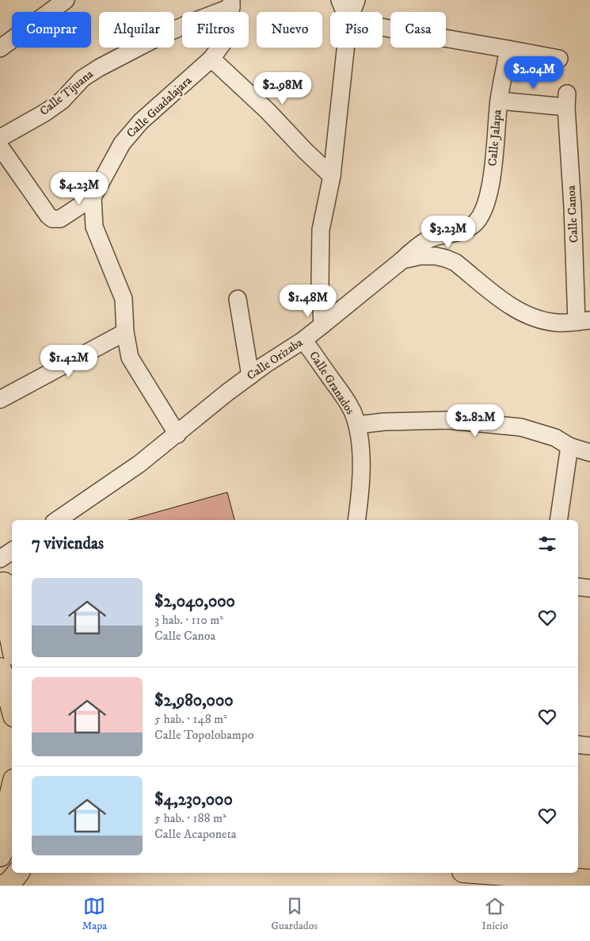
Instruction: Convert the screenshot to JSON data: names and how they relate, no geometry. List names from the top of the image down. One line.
{"streets":{"street":["Calle Tijuana","Calle Guadalajara","Calle Jalapa","Calle Canoa","Calle Orizaba","Calle Granados"]},"crossings":[["Calle Tijuana","Calle Guadalajara"],["Calle Jalapa","Calle Canoa"],["Calle Jalapa","Calle Orizaba"],["Calle Canoa","Calle Orizaba"],["Calle Orizaba","Calle Granados"]],"page":{"chip":["Comprar","Alquilar","Filtros","Nuevo","Piso","Casa"],"price":["$2.04M","$2.98M","$4.23M","$3.23M","$1.48M","$1.42M","$2.82M"],"heading":"7 viviendas","list":[{"name":"$2,040,000","note":"3 hab. · 110 m² · Calle Canoa"},{"name":"$2,980,000","note":"5 hab. · 148 m² · Calle Topolobampo"},{"name":"$4,230,000","note":"5 hab. · 188 m² · Calle Acaponeta"}],"tabs":["Mapa","Guardados","Inicio"]}}
